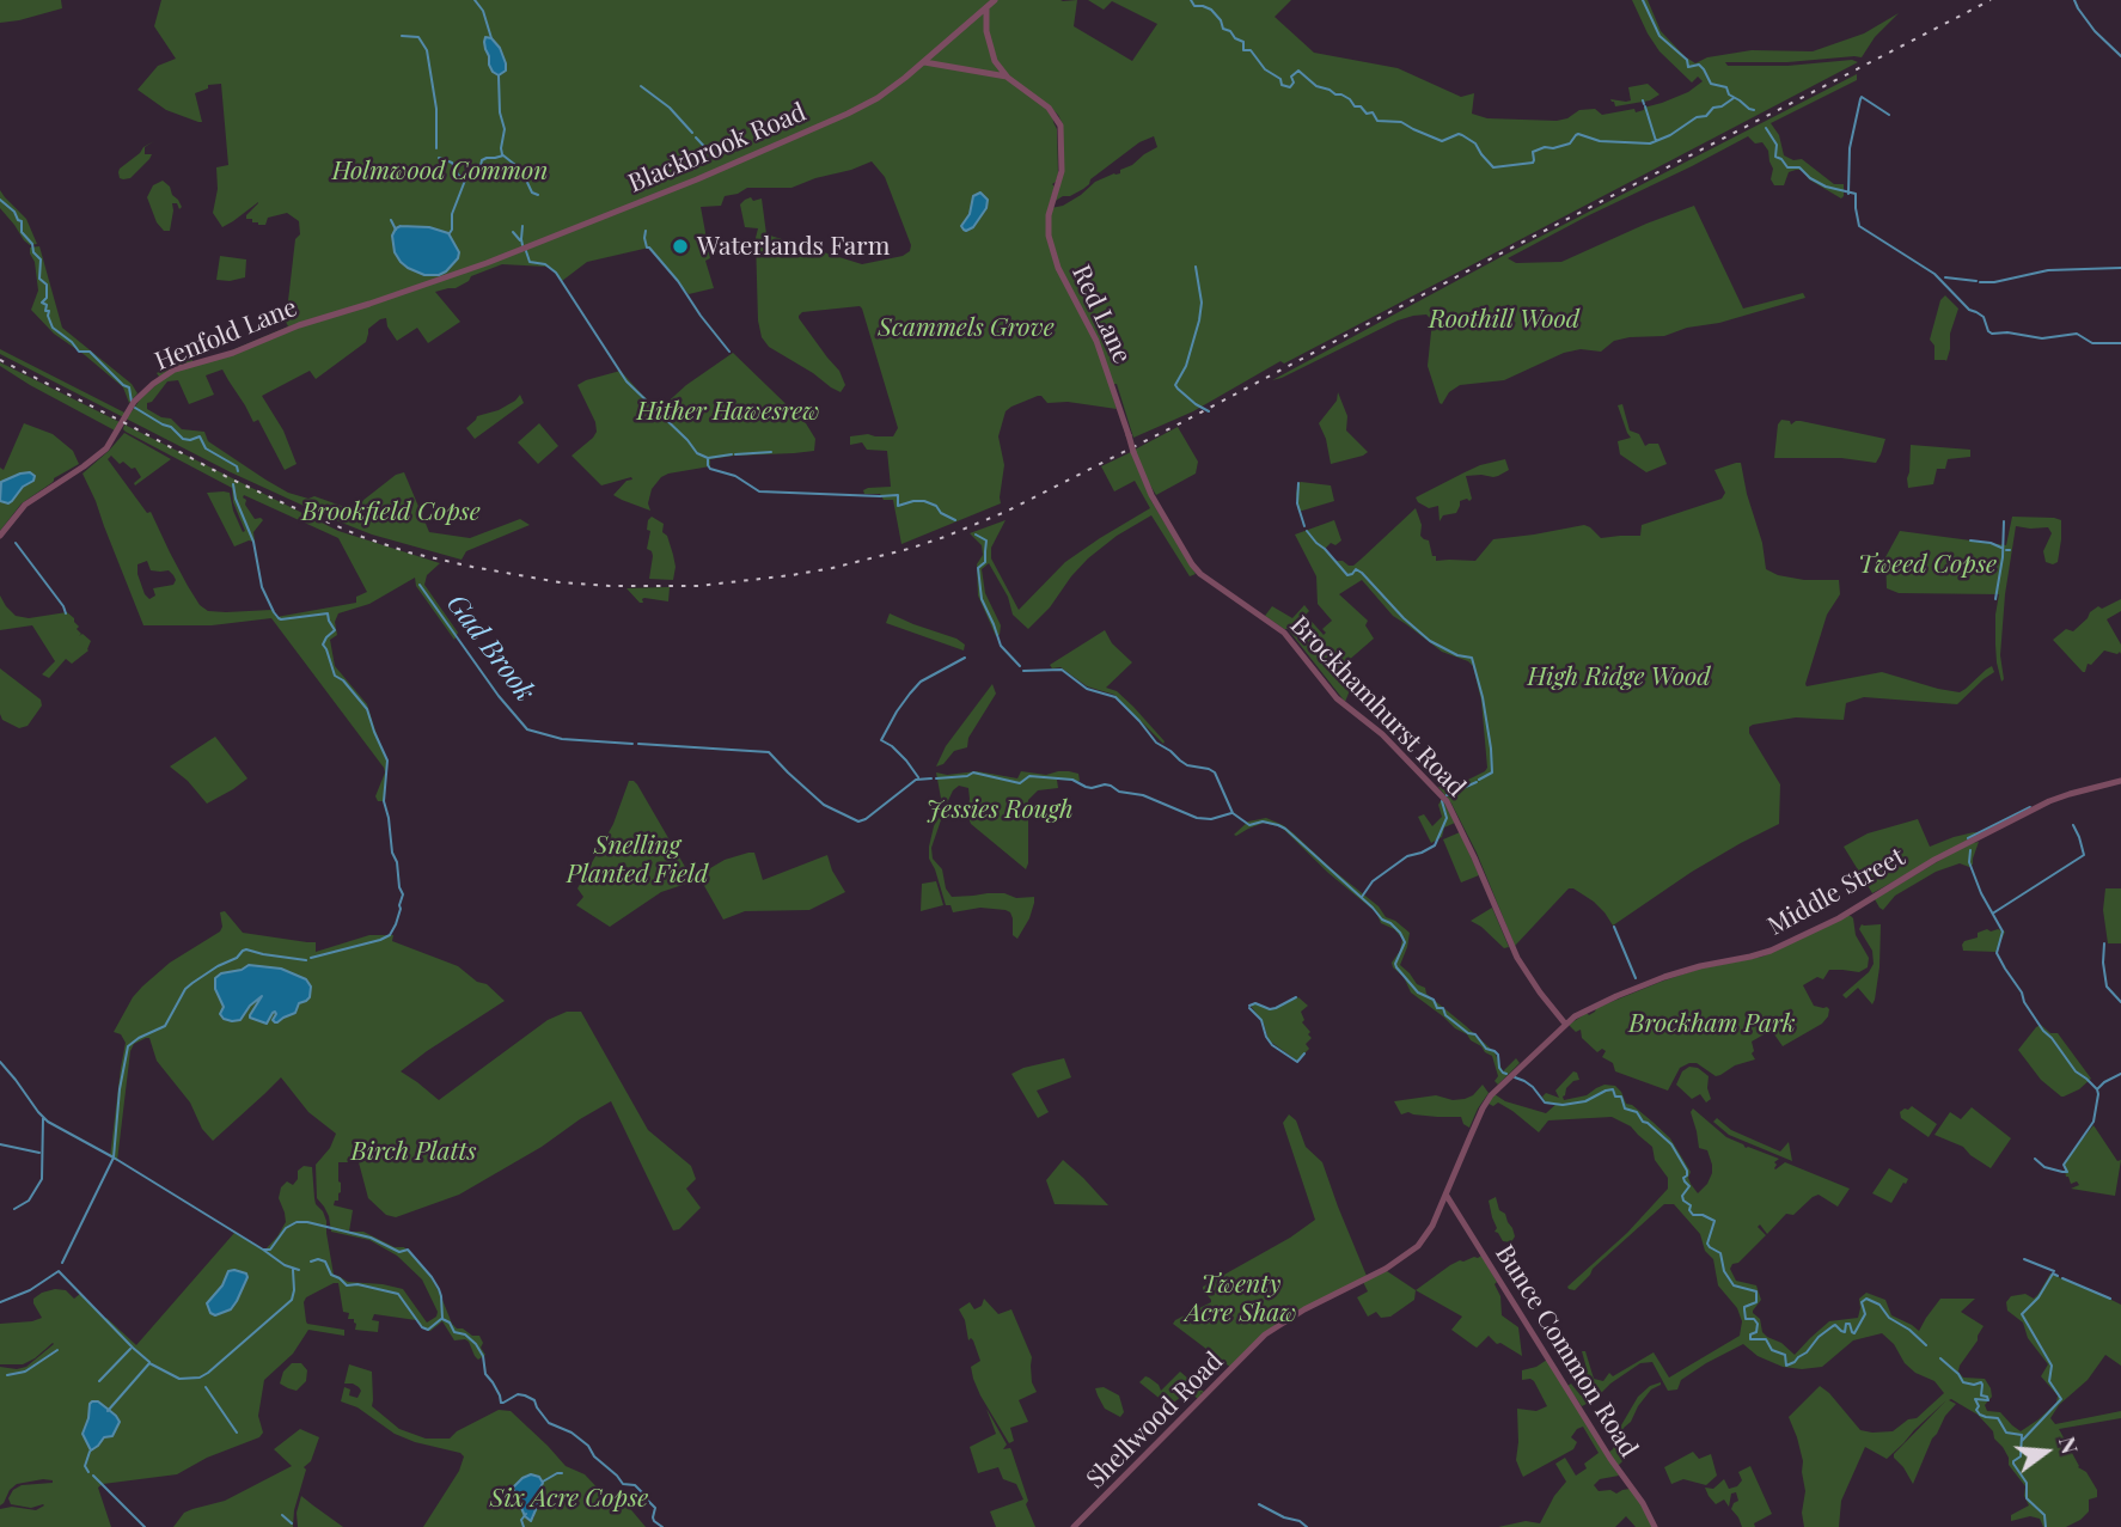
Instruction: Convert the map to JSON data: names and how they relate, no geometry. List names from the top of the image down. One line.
{"streets":{"street":["Blackbrook Road","Red Lane","Henfold Lane","Brockhamhurst Road","Middle Street","Bunce Common Road","Shellwood Road"]},"crossings":[["Blackbrook Road","Red Lane"],["Blackbrook Road","Henfold Lane"],["Red Lane","Brockhamhurst Road"],["Brockhamhurst Road","Middle Street"],["Middle Street","Shellwood Road"],["Bunce Common Road","Shellwood Road"]],"water":["Gad Brook"],"parks":["Holmwood Common","Roothill Wood","Scammels Grove","Hither Hawesrew","Brookfield Copse","Tweed Copse","High Ridge Wood","Jessies Rough","Snelling Planted Field","Brockham Park","Birch Platts","Twenty Acre Shaw","Six Acre Copse"],"places":["Waterlands Farm"],"north":"right"}
